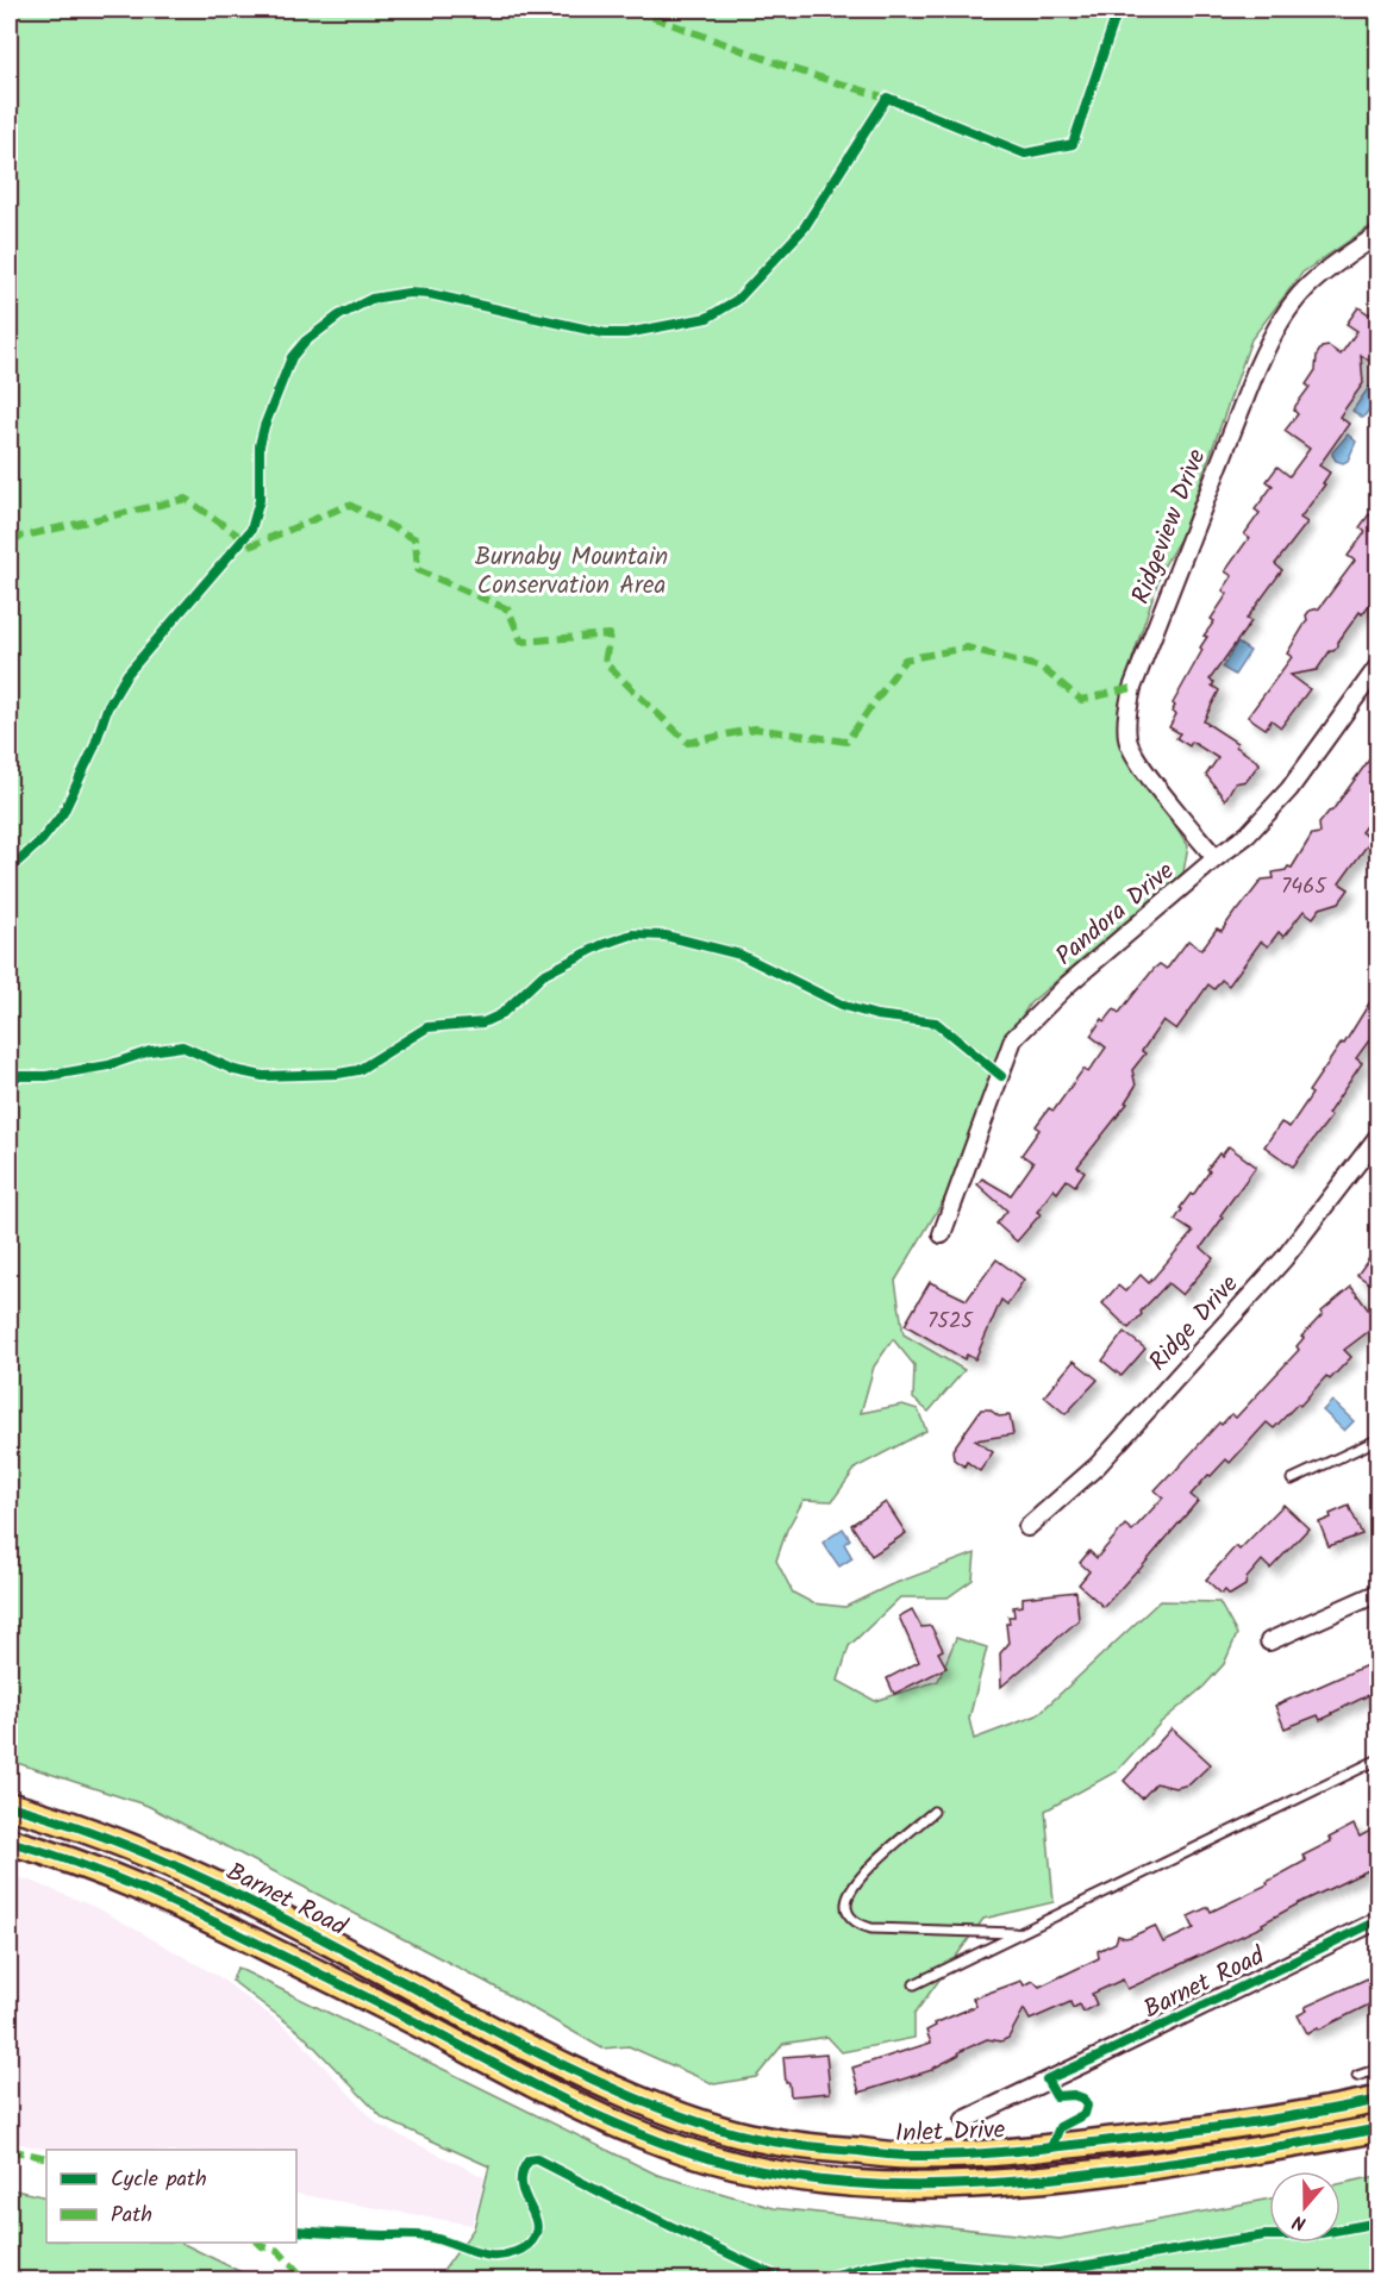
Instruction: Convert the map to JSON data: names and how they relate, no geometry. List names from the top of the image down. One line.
{"streets":{"main road":["Barnet Road","Inlet Drive"],"street":["Ridgeview Drive","Pandora Drive","Ridge Drive"]},"crossings":[["Ridgeview Drive","Pandora Drive"],["Barnet Road","Inlet Drive"]],"parks":["Burnaby Mountain Conservation Area"],"house_numbers":["7465","7525"],"legend":["Cycle path","Path"],"north":"bottom"}
